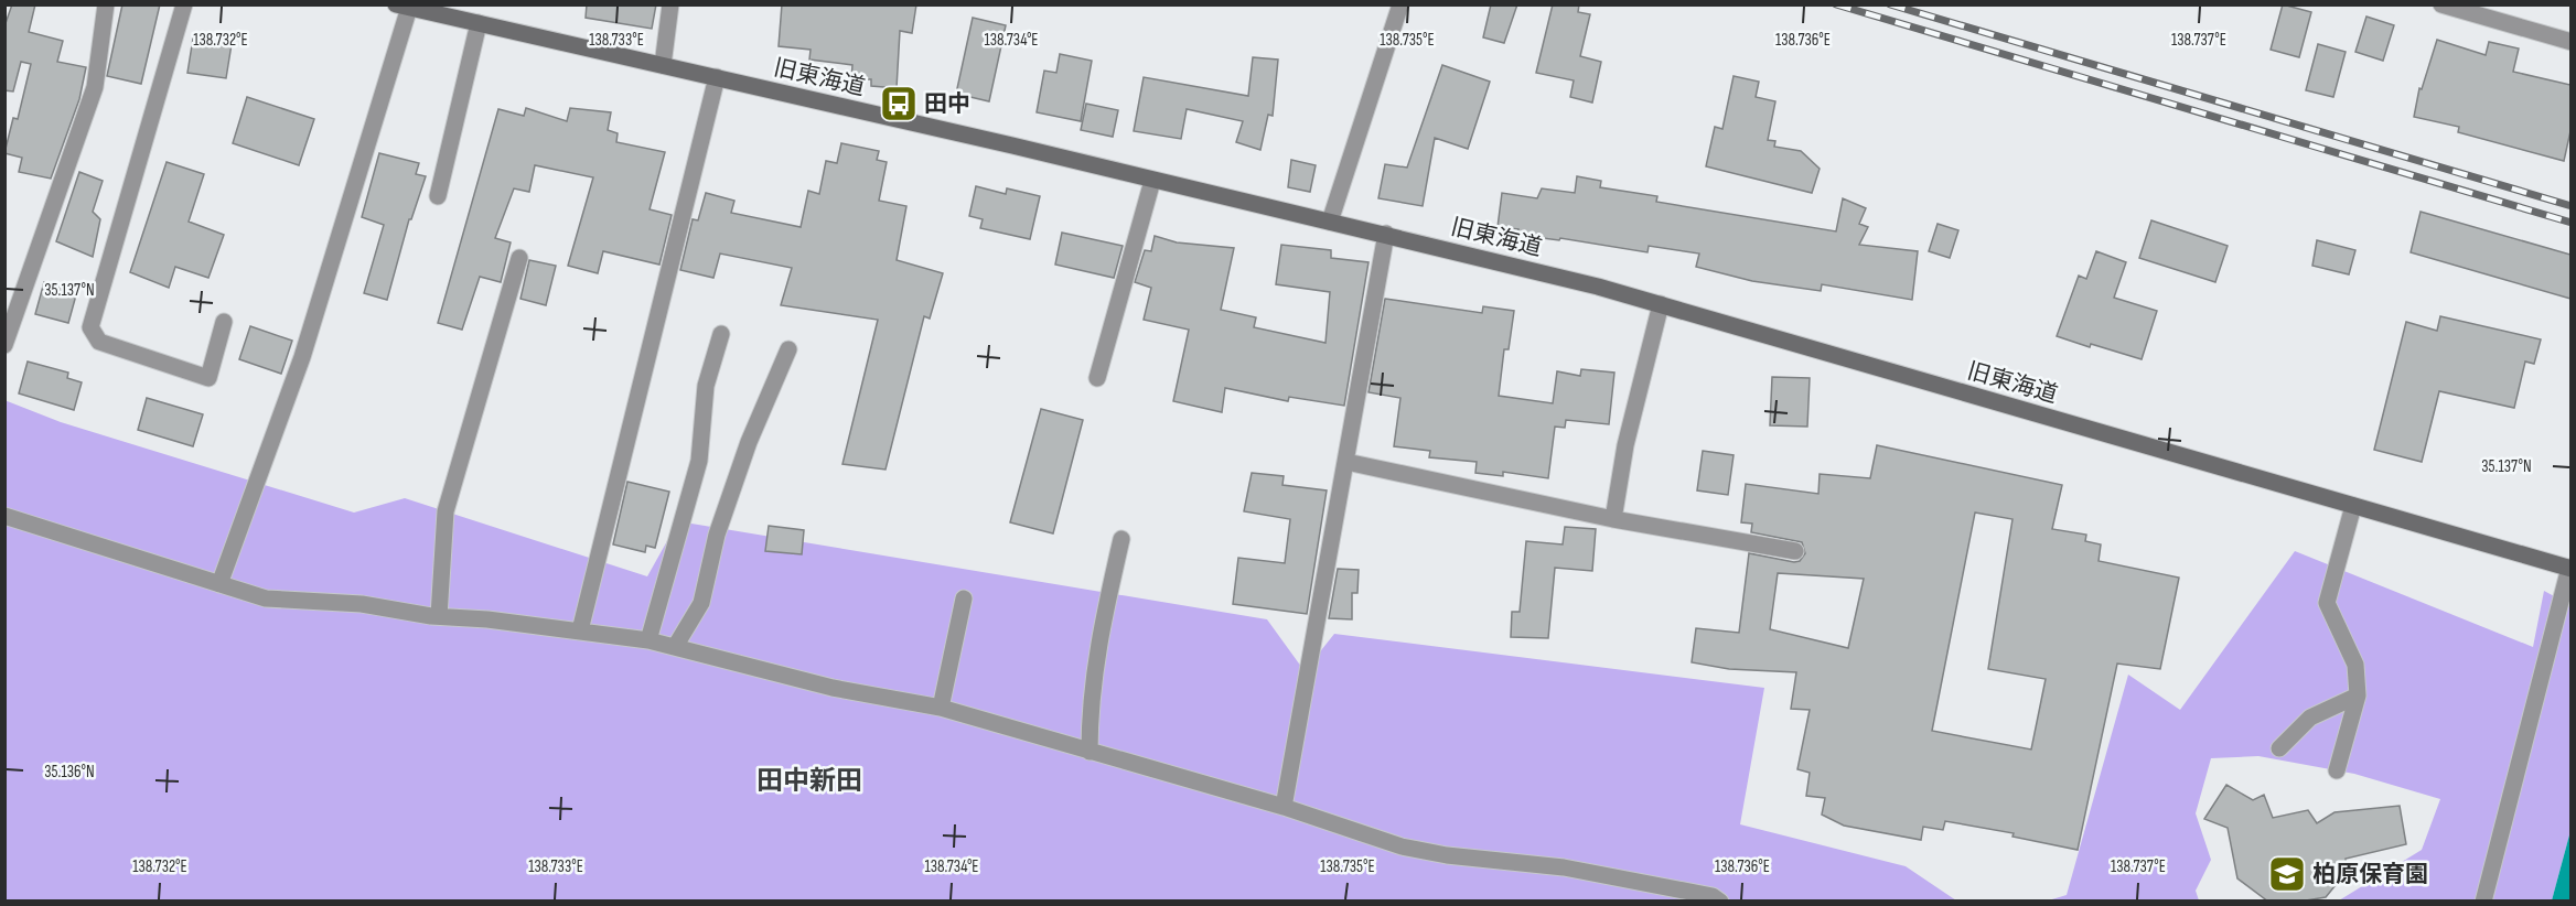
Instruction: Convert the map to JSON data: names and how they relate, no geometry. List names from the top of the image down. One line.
{"streets":{"main road":["旧東海道"]},"districts":["田中新田"],"places":{"bus stop":["田中"],"school or university":["柏原保育園"]},"coordinates":["138.735°E","138.732°E","138.733°E","138.734°E","138.736°E","138.737°E","35.137°N","35.136°N"]}
